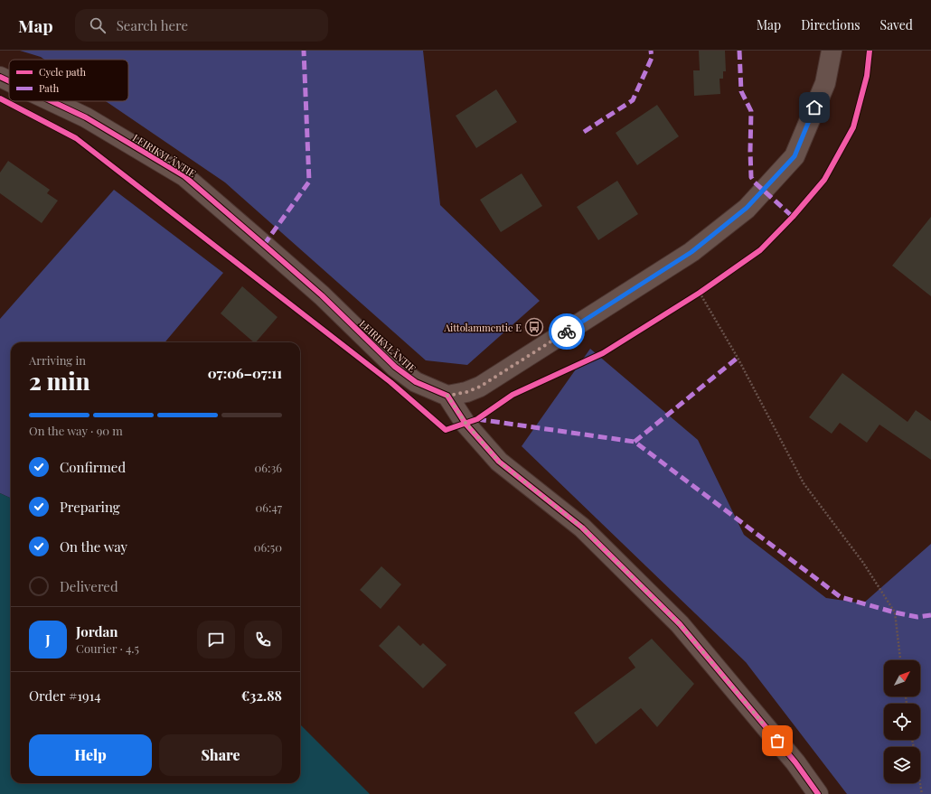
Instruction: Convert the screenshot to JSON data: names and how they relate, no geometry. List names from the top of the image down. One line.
{"streets":{"street":["LEIRIKYLÄNTIE"]},"places":{"bus stop":["Aittolammentie E"]},"legend":["Cycle path","Path"],"north":"top right","page":{"header":"Map","search":"Search here","nav":["Map","Directions","Saved"],"heading":["2 min","Arriving in","07:06–07:11"],"panel":["Jordan","Courier · 4.5","Order #1914","€32.88"],"bar":"On the way · 90 m","list":[["Confirmed","06:36"],["Preparing","06:47"],["On the way","06:50"],"Delivered"],"round":"J","buttons":["Help","Share"]}}
